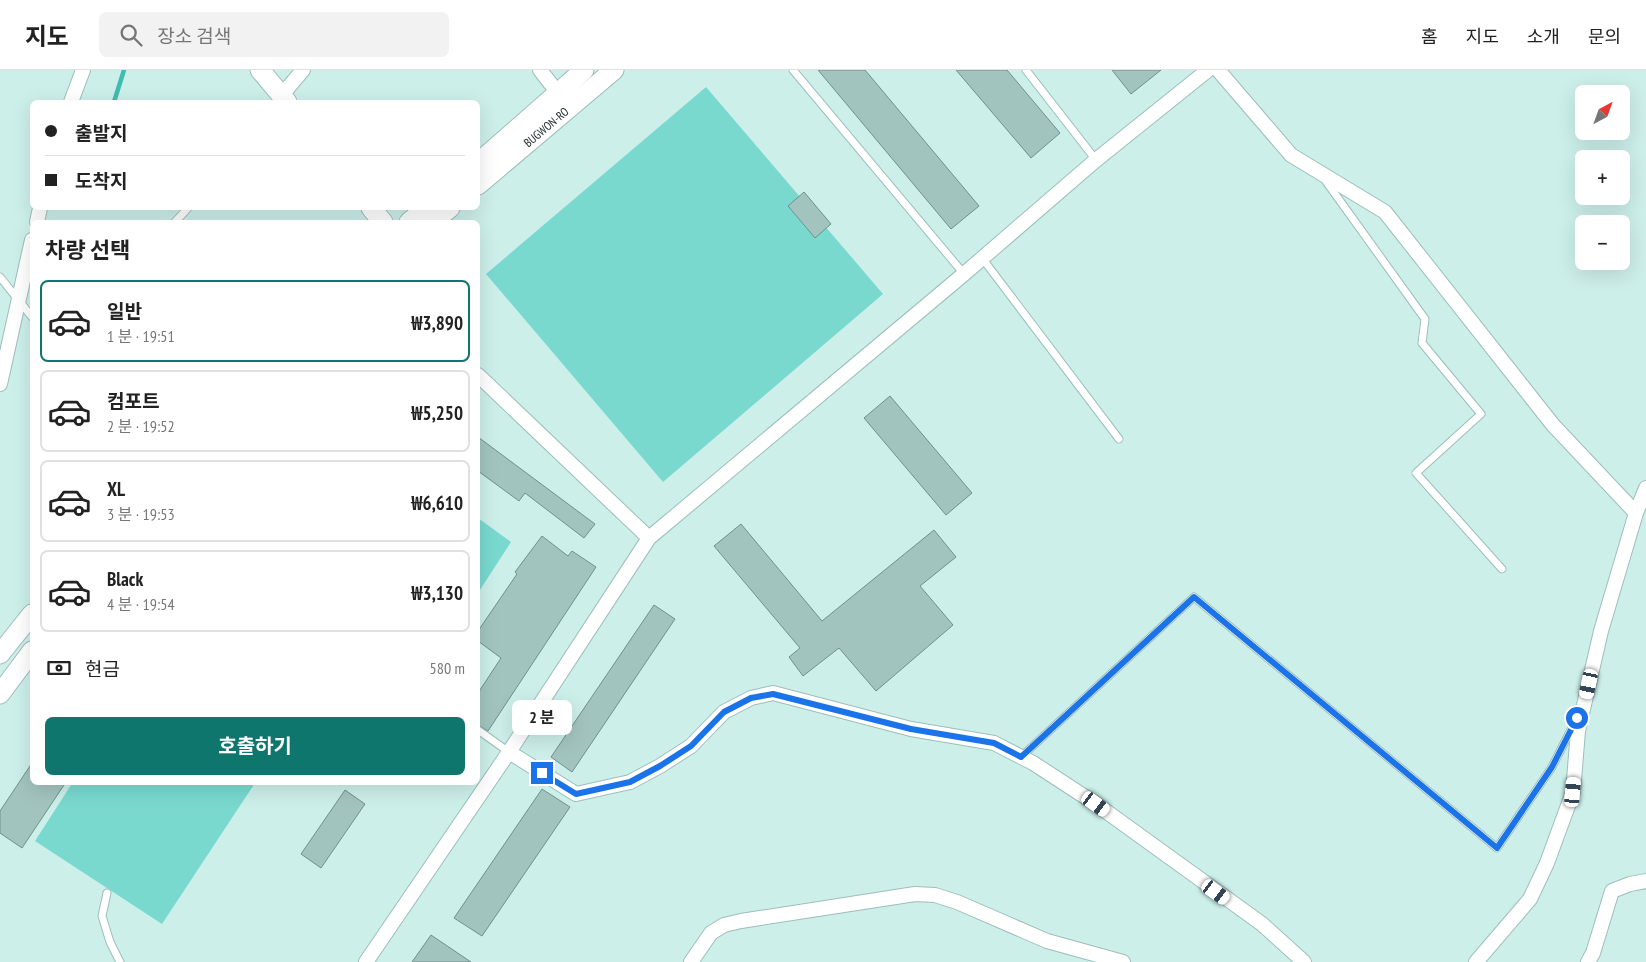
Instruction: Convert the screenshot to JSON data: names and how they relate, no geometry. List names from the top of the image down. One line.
{"streets":{"street":["BUGWON-RO"]},"north":"top right","page":{"header":"지도","search":"장소 검색","nav":["홈","지도","소개","문의"],"map_buttons":["+","−"],"banner":["출발지","도착지"],"heading":"차량 선택","list":[{"name":"일반","note":"1 분 · 19:51","value":"₩3,890"},{"name":"컴포트","note":"2 분 · 19:52","value":"₩5,250"},{"name":"XL","note":"3 분 · 19:53","value":"₩6,610"},{"name":"Black","note":"4 분 · 19:54","value":"₩3,130"}],"pay":["현금","580 m"],"bubble":"2 분","buttons":"호출하기"}}
